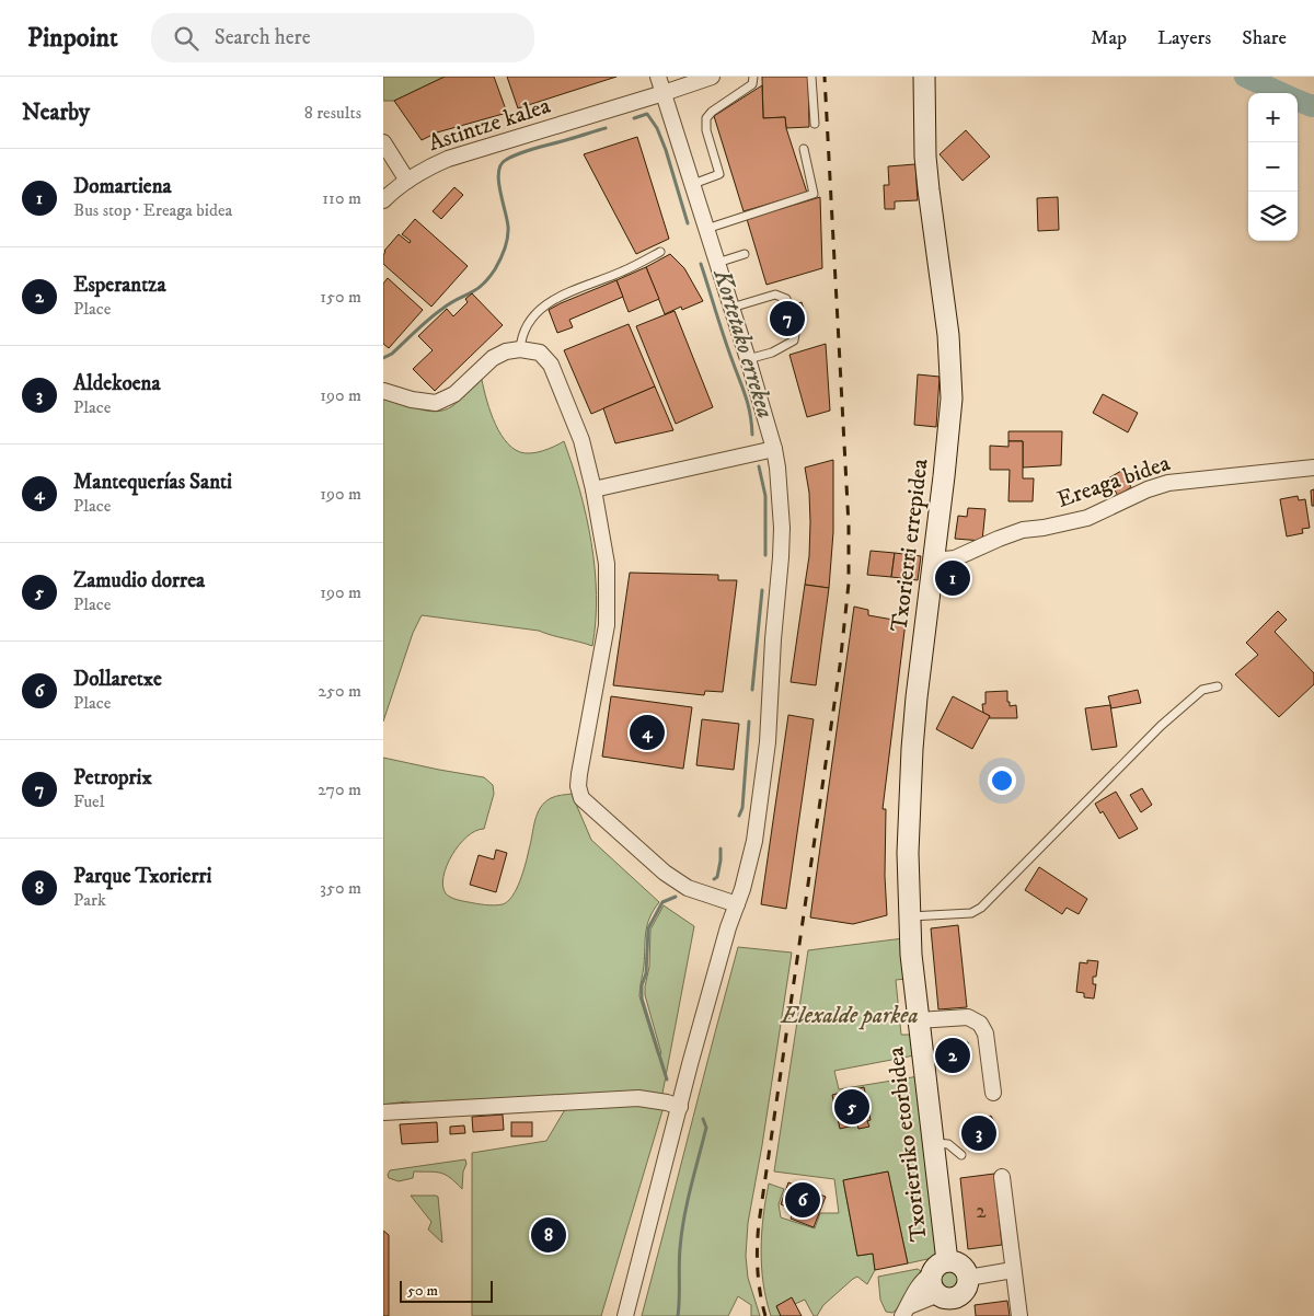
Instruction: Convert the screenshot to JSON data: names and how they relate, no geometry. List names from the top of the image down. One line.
{"streets":{"street":["Astintze kalea","Ereaga bidea","Txorierri errepidea","Txorierriko etorbidea"]},"crossings":[["Ereaga bidea","Txorierri errepidea"],["Txorierri errepidea","Txorierriko etorbidea"]],"water":["Kortetako errekea"],"parks":["Elexalde parkea"],"house_numbers":["2"],"scale_bar":"50 m","page":{"header":"Pinpoint","search":"Search here","nav":["Map","Layers","Share"],"heading":["Nearby","8 results"],"map_buttons":["+","−"],"list":[{"mark":"1","name":"Domartiena","note":"Bus stop · Ereaga bidea","value":"110 m"},{"mark":"2","name":"Esperantza","note":"Place","value":"150 m"},{"mark":"3","name":"Aldekoena","note":"Place","value":"190 m"},{"mark":"4","name":"Mantequerías Santi","note":"Place","value":"190 m"},{"mark":"5","name":"Zamudio dorrea","note":"Place","value":"190 m"},{"mark":"6","name":"Dollaretxe","note":"Place","value":"250 m"},{"mark":"7","name":"Petroprix","note":"Fuel","value":"270 m"},{"mark":"8","name":"Parque Txorierri","note":"Park","value":"350 m"}],"pins":["7","1","4","2","5","3","6","8"],"scale":"50 m"}}
